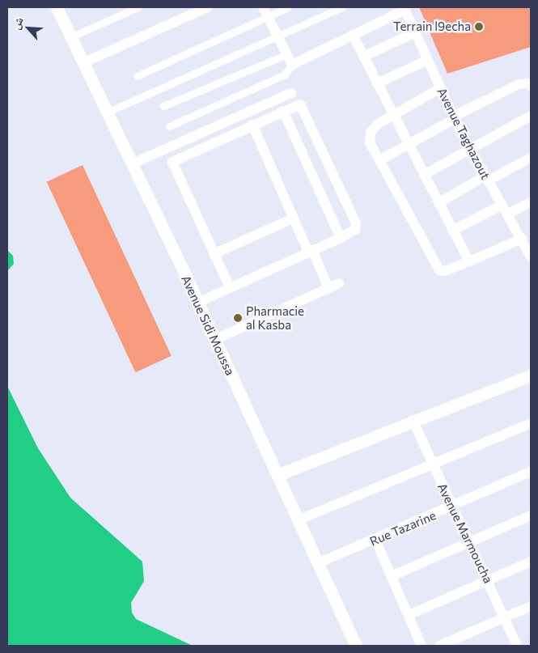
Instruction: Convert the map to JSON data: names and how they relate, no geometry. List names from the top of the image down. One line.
{"streets":{"street":["Avenue Taghazout","Avenue Sidi Moussa","Rue Tazarine","Avenue Marmoucha"]},"crossings":[["Avenue Sidi Moussa","Rue Tazarine"],["Rue Tazarine","Avenue Marmoucha"]],"places":["Terrain l9echa","Pharmacie al Kasba"],"north":"top left"}
